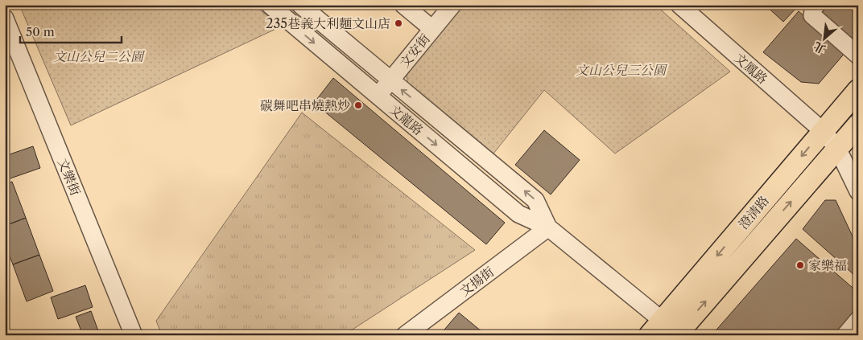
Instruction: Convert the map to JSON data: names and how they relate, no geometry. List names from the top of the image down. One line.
{"streets":{"main road":["澄清路"],"street":["文安街","文鳳路","文龍路","文樂街","文揚街"]},"crossings":[["文安街","文龍路"],["文鳳路","澄清路"],["文龍路","澄清路"],["文龍路","文揚街"]],"parks":["文山公兒二公園","文山公兒三公園"],"places":["235巷義大利麵文山店","碳舞吧串燒熱炒","家樂福"],"scale_bar":"50 m","north":"bottom left"}
